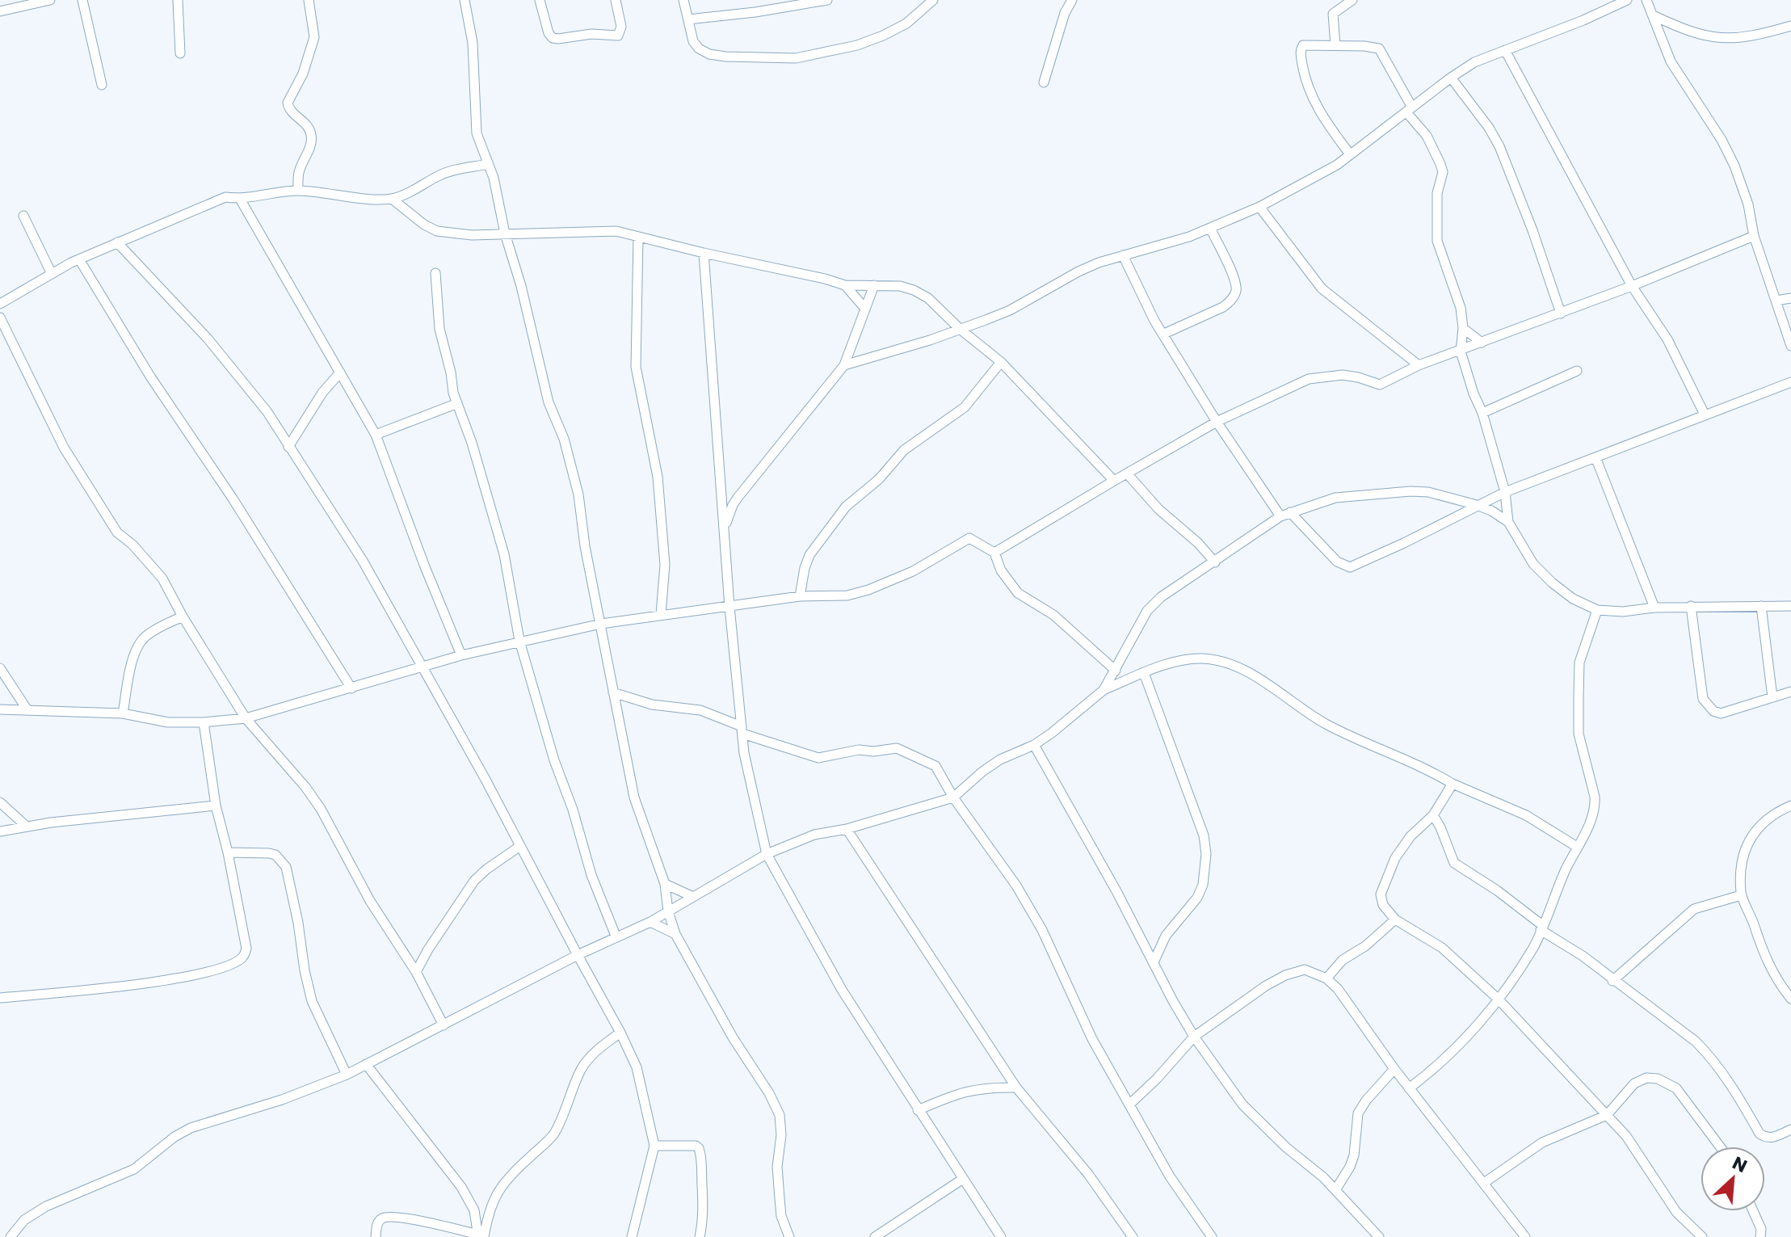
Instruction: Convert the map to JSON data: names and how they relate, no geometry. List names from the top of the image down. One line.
{"north":"top right"}
